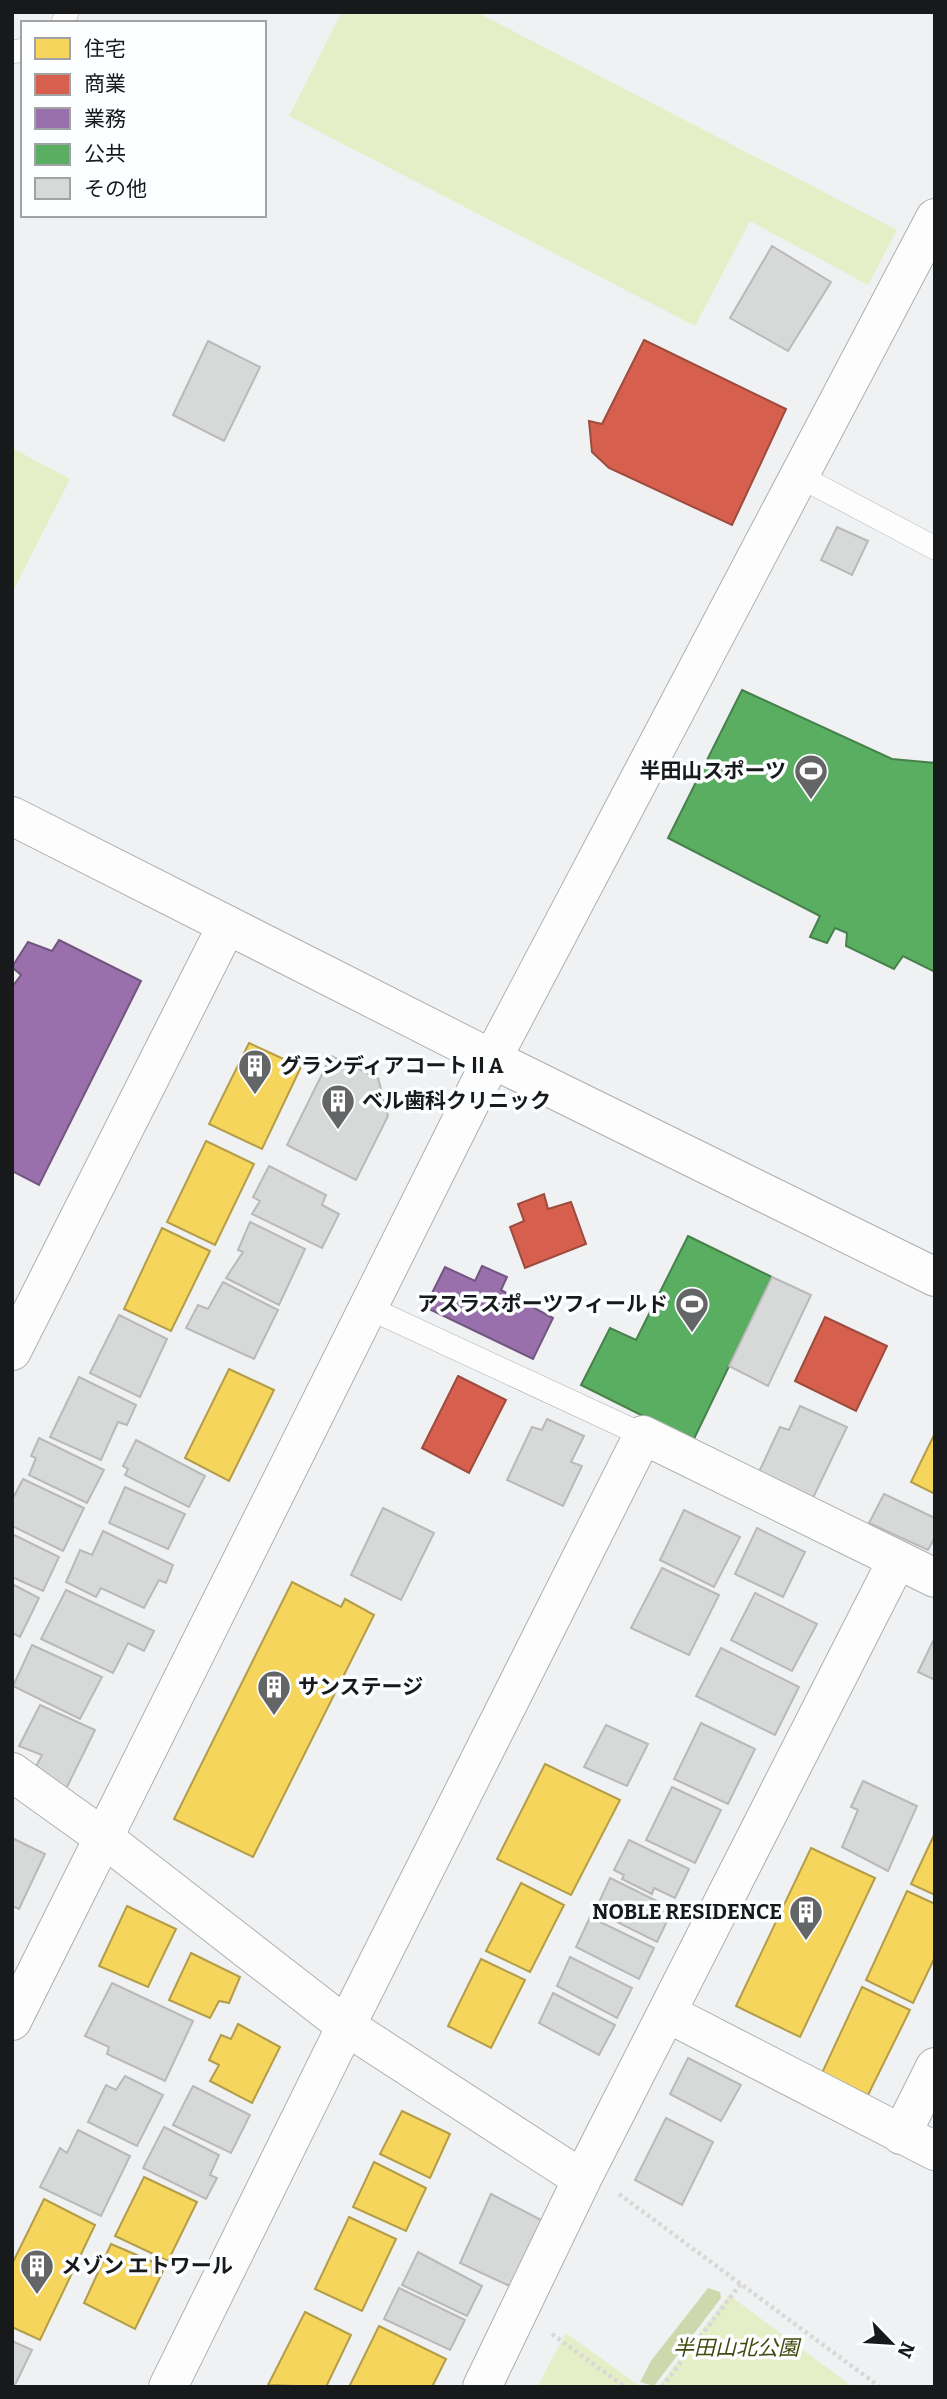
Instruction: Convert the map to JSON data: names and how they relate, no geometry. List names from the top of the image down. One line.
{"parks":["半田山北公園"],"places":{"sports":["半田山スポーツ","アスラスポーツフィールド"],"building":["グランディアコートⅡA","ベル歯科クリニック","サンステージ","NOBLE RESIDENCE","メゾン エトワール"]},"legend":["住宅","商業","業務","公共","その他"],"north":"bottom right"}
